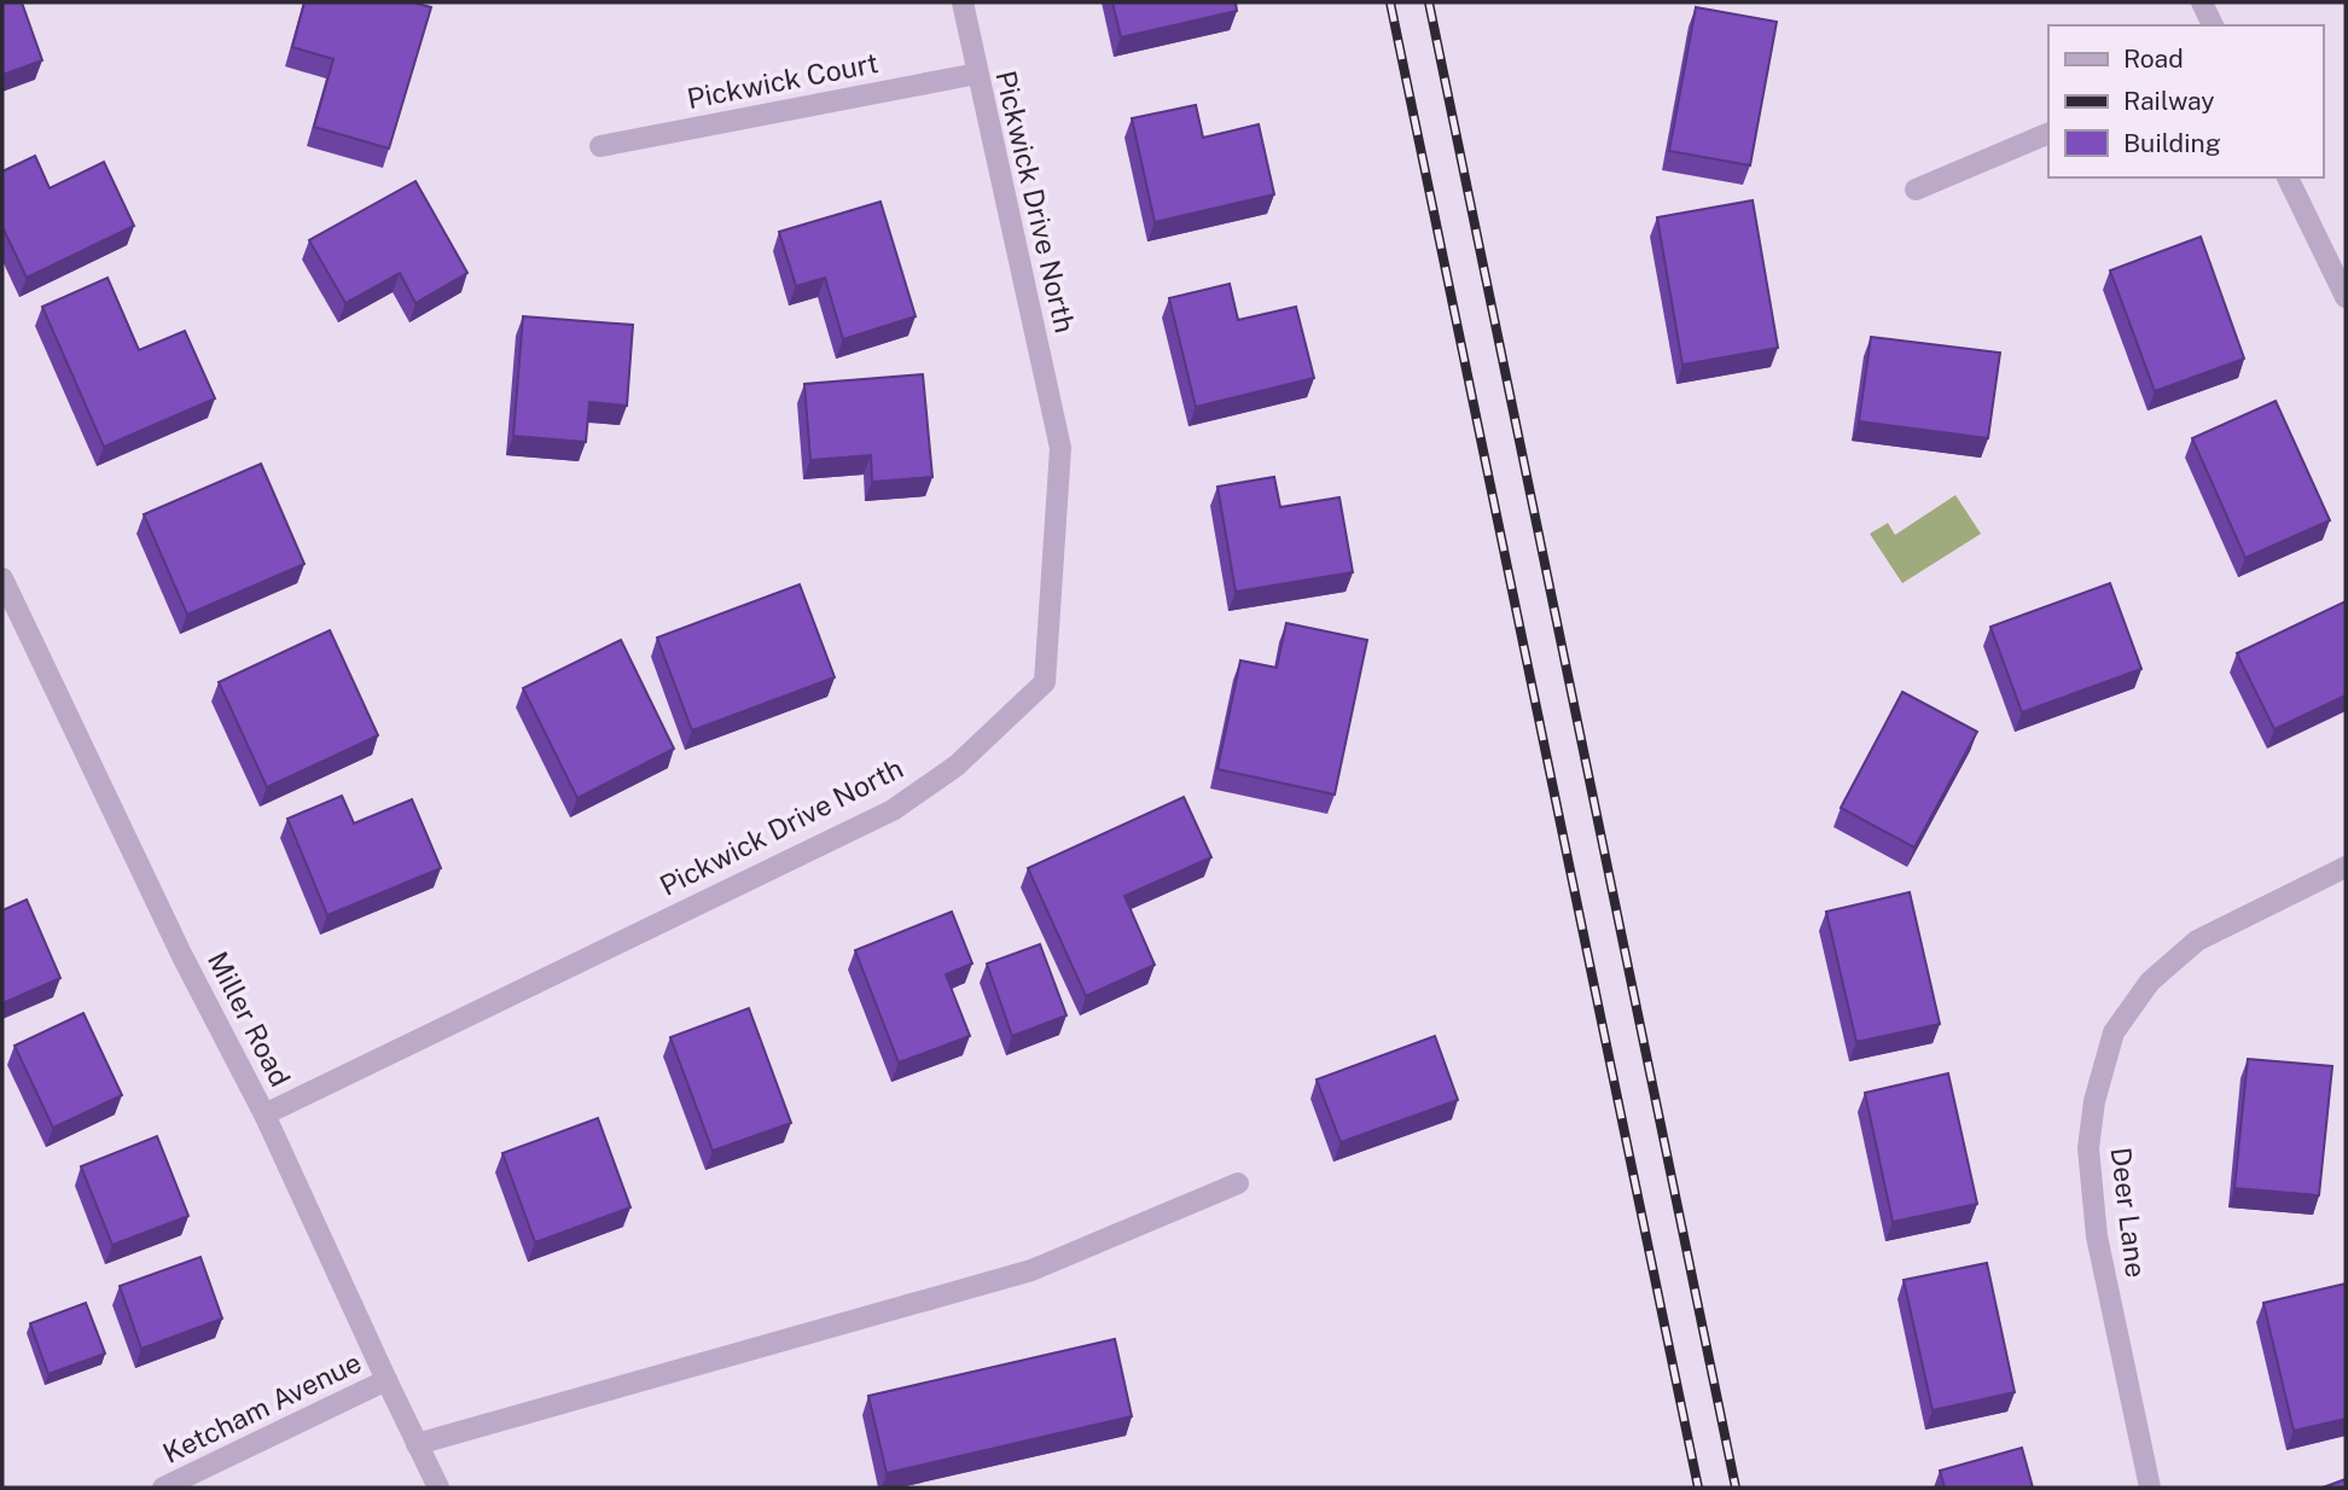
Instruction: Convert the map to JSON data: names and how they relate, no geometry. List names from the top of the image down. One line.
{"streets":{"street":["Pickwick Court","Pickwick Drive North","Miller Road","Deer Lane","Ketcham Avenue"]},"crossings":[["Pickwick Court","Pickwick Drive North"],["Pickwick Drive North","Miller Road"],["Miller Road","Ketcham Avenue"]],"legend":["Road","Railway","Building"]}
